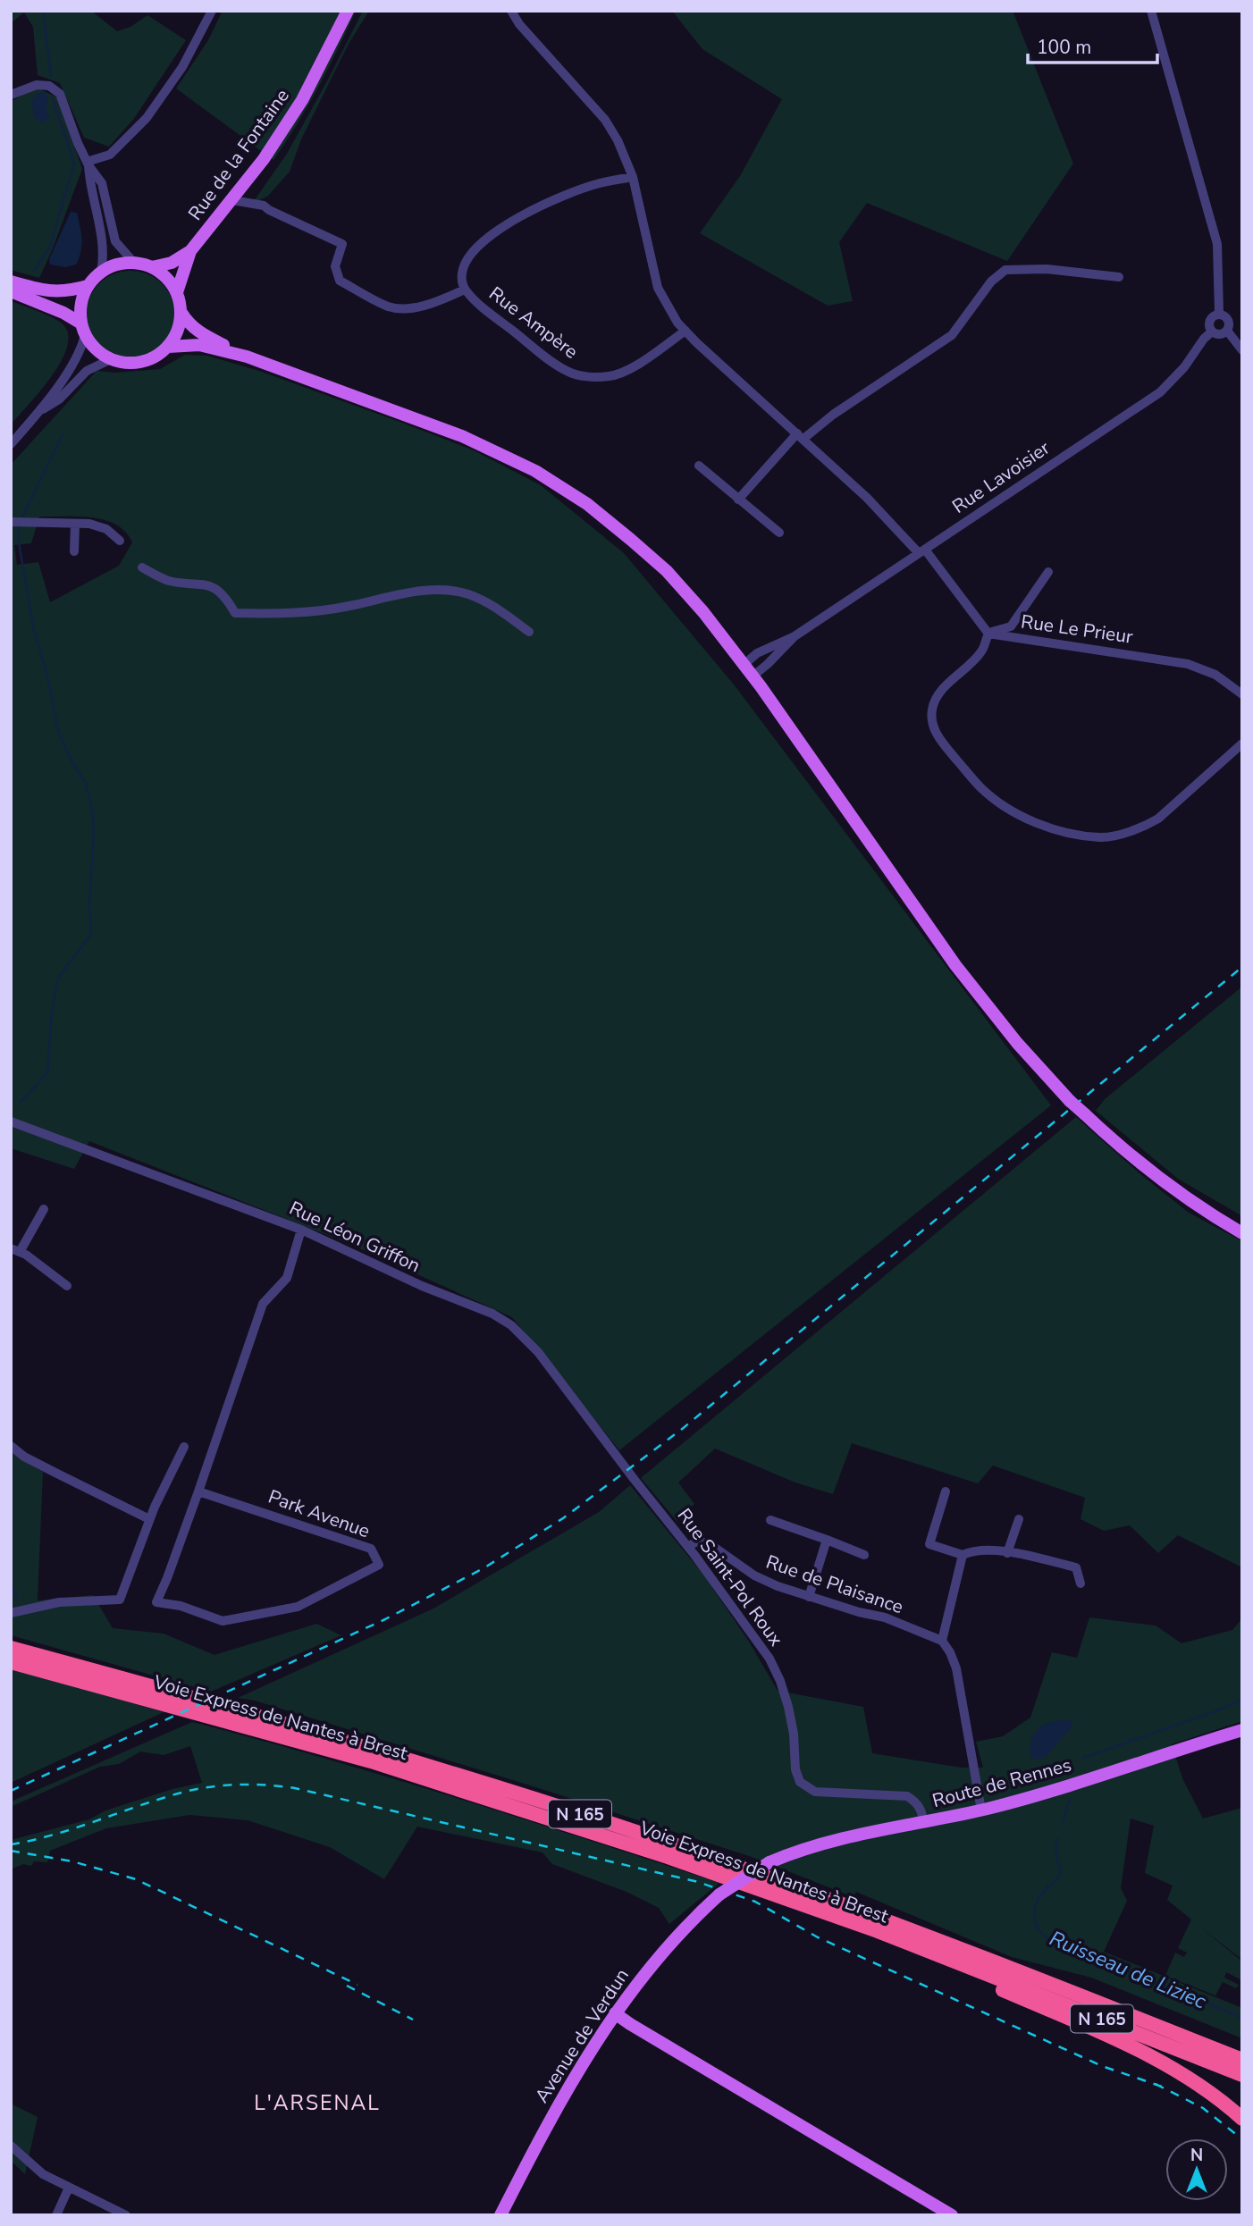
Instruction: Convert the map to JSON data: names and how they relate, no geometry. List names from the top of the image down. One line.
{"streets":{"highway":["Voie Express de Nantes à Brest","N 165"],"main road":["Rue de la Fontaine","Route de Rennes","Avenue de Verdun"],"street":["Rue Ampère","Rue Lavoisier","Rue Le Prieur","Rue Léon Griffon","Park Avenue","Rue Saint-Pol Roux","Rue de Plaisance"]},"crossings":[["Rue de la Fontaine","Rue Ampère"],["Rue Léon Griffon","Rue Saint-Pol Roux"],["Rue Saint-Pol Roux","Rue de Plaisance"],["Rue Saint-Pol Roux","Route de Rennes"],["Route de Rennes","Avenue de Verdun"]],"districts":["L'ARSENAL"],"water":["Ruisseau de Liziec"],"scale_bar":"100 m","north":"top"}
